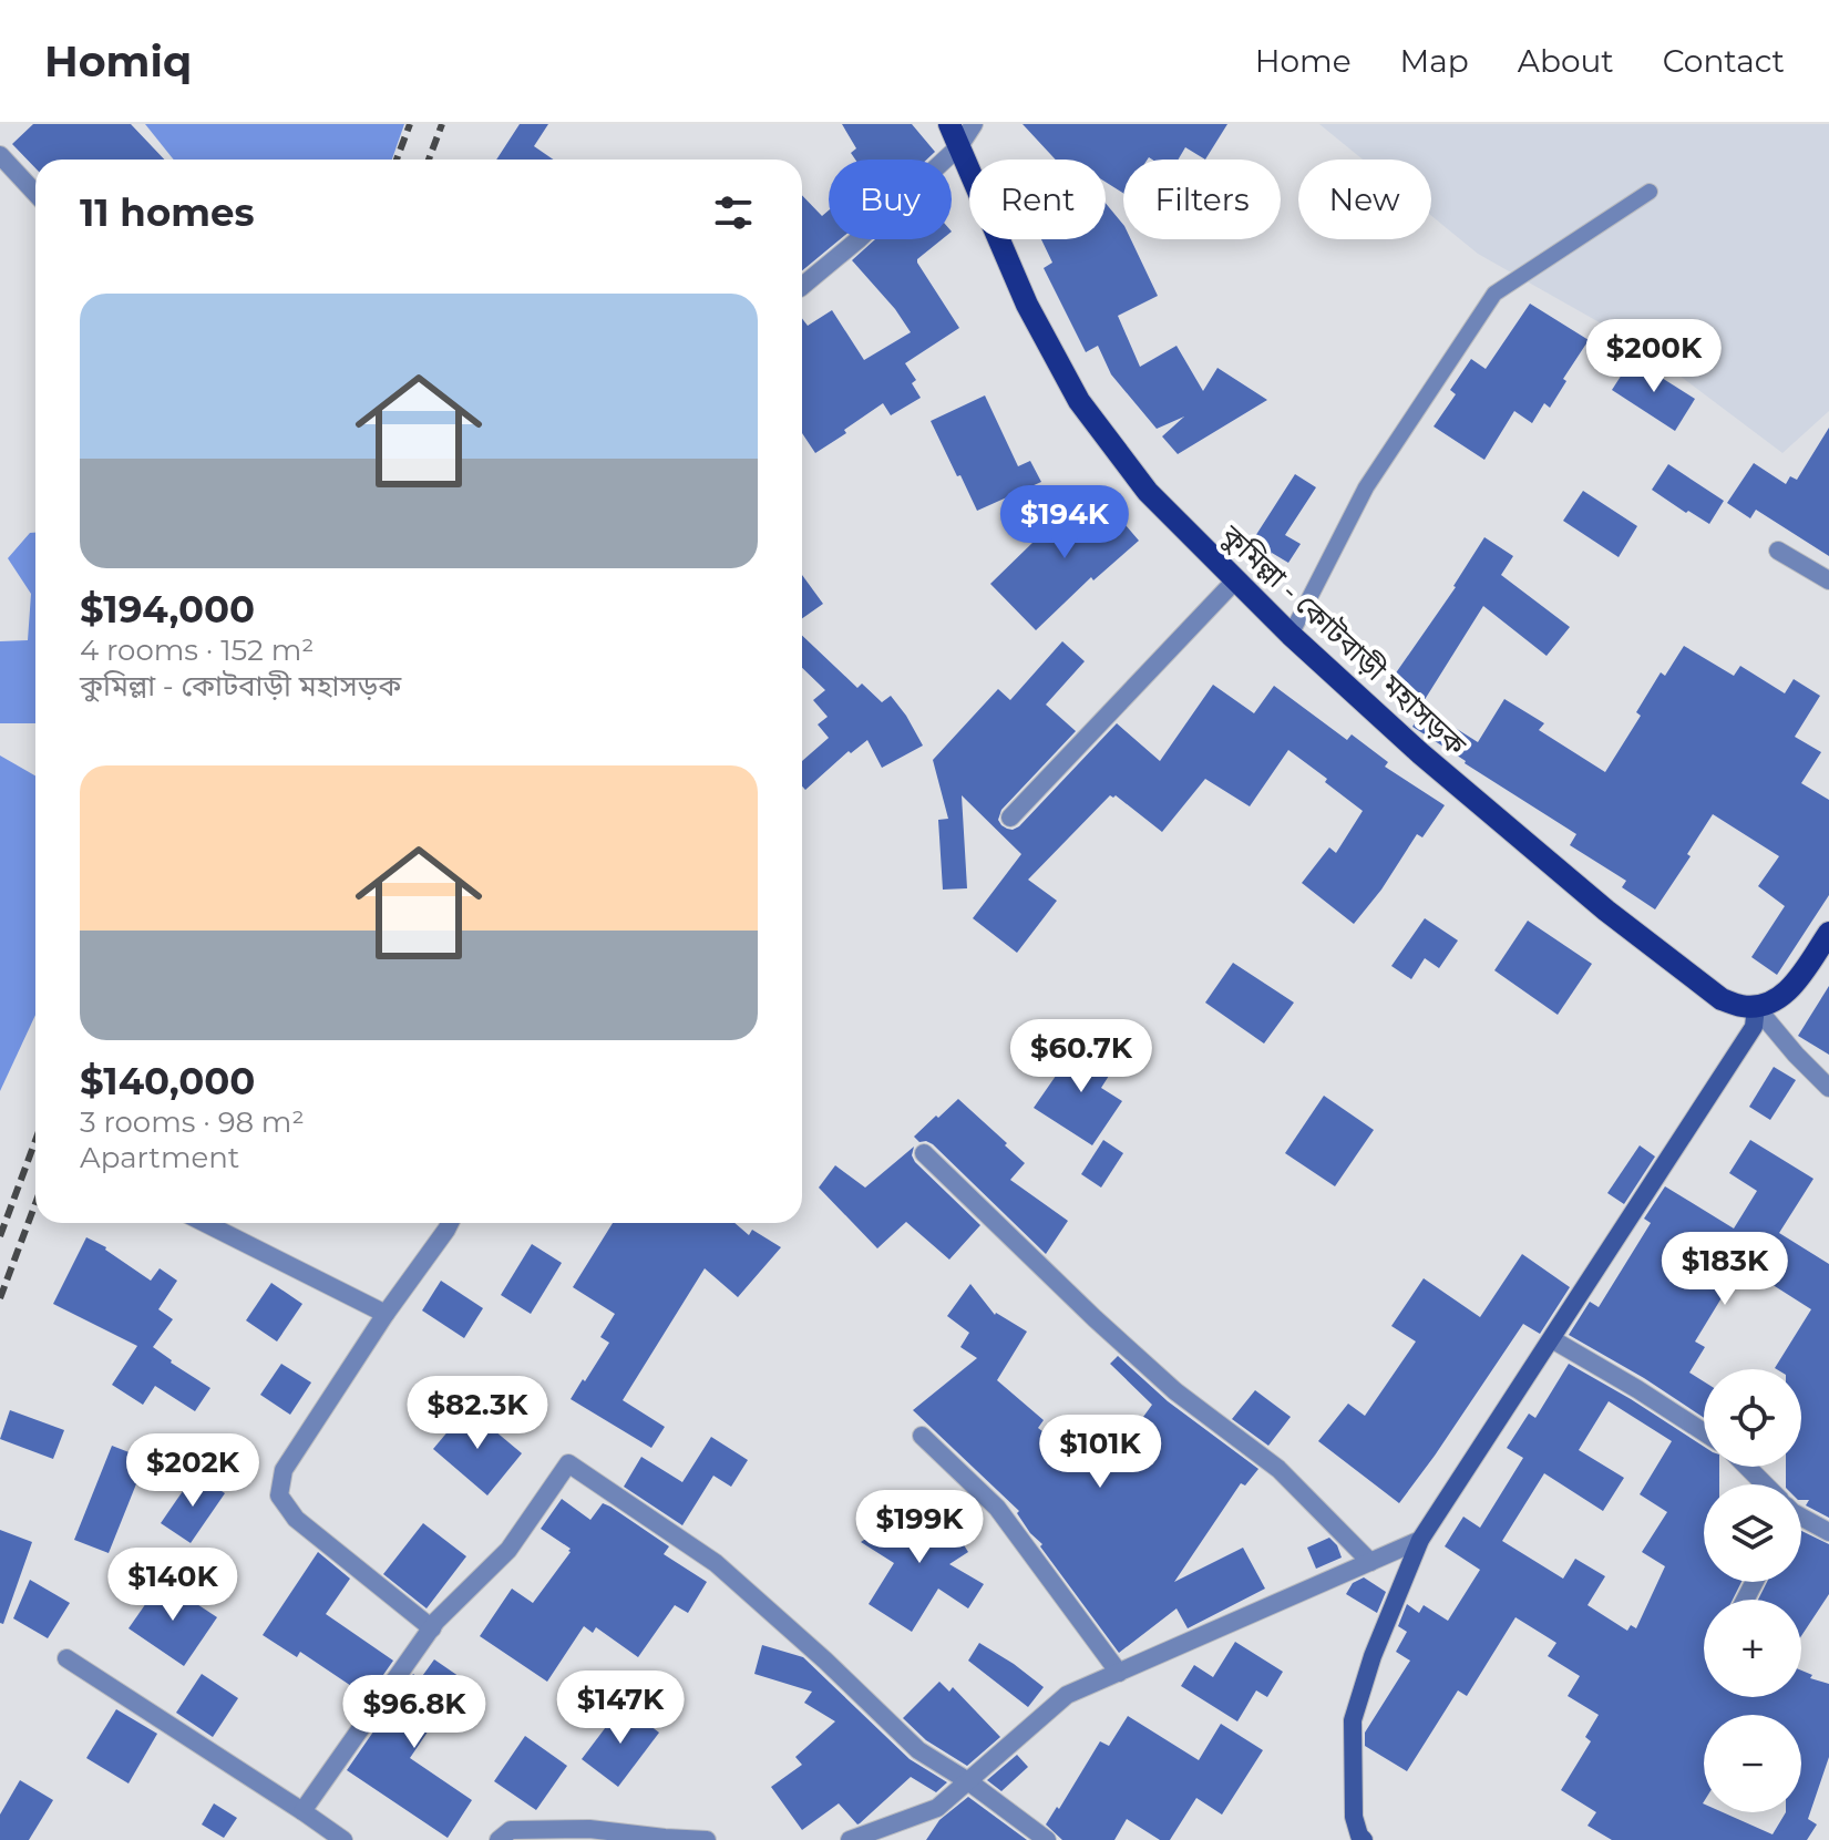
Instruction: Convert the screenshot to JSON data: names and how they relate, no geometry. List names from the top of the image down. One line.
{"streets":{"main road":["কুমিল্লা - কোটবাড়ী মহাসড়ক"]},"page":{"header":"Homiq","nav":["Home","Map","About","Contact"],"chip":["Buy","Rent","Filters","New"],"heading":"11 homes","list":[{"name":"$194,000","note":"4 rooms · 152 m² · কুমিল্লা - কোটবাড়ী মহাসড়ক"},{"name":"$140,000","note":"3 rooms · 98 m² · Apartment"}],"price":["$200K","$194K","$60.7K","$183K","$82.3K","$101K","$202K","$199K","$140K","$147K","$96.8K"],"map_buttons":["+","−"]}}
